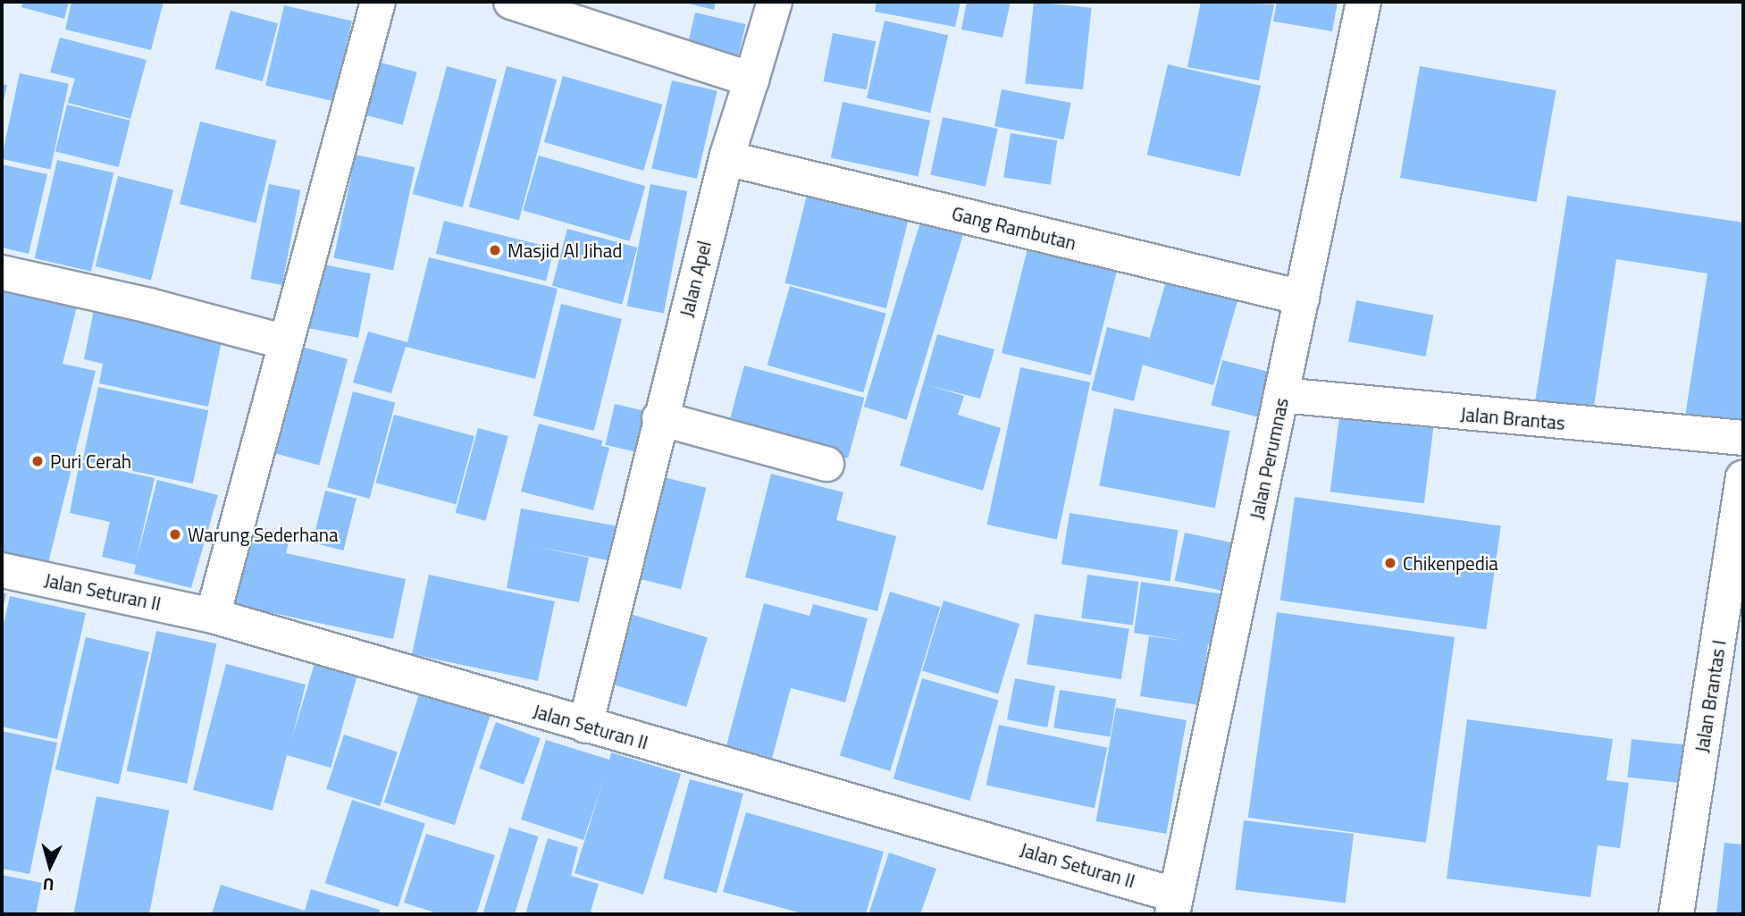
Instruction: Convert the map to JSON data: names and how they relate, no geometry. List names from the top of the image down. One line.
{"streets":{"street":["Gang Rambutan","Jalan Apel","Jalan Brantas","Jalan Perumnas","Jalan Seturan II","Jalan Brantas I"]},"crossings":[["Gang Rambutan","Jalan Apel"],["Gang Rambutan","Jalan Perumnas"],["Jalan Apel","Jalan Seturan II"],["Jalan Brantas","Jalan Perumnas"],["Jalan Perumnas","Jalan Seturan II"]],"places":["Masjid Al Jihad","Puri Cerah","Warung Sederhana","Chikenpedia"],"north":"bottom"}
